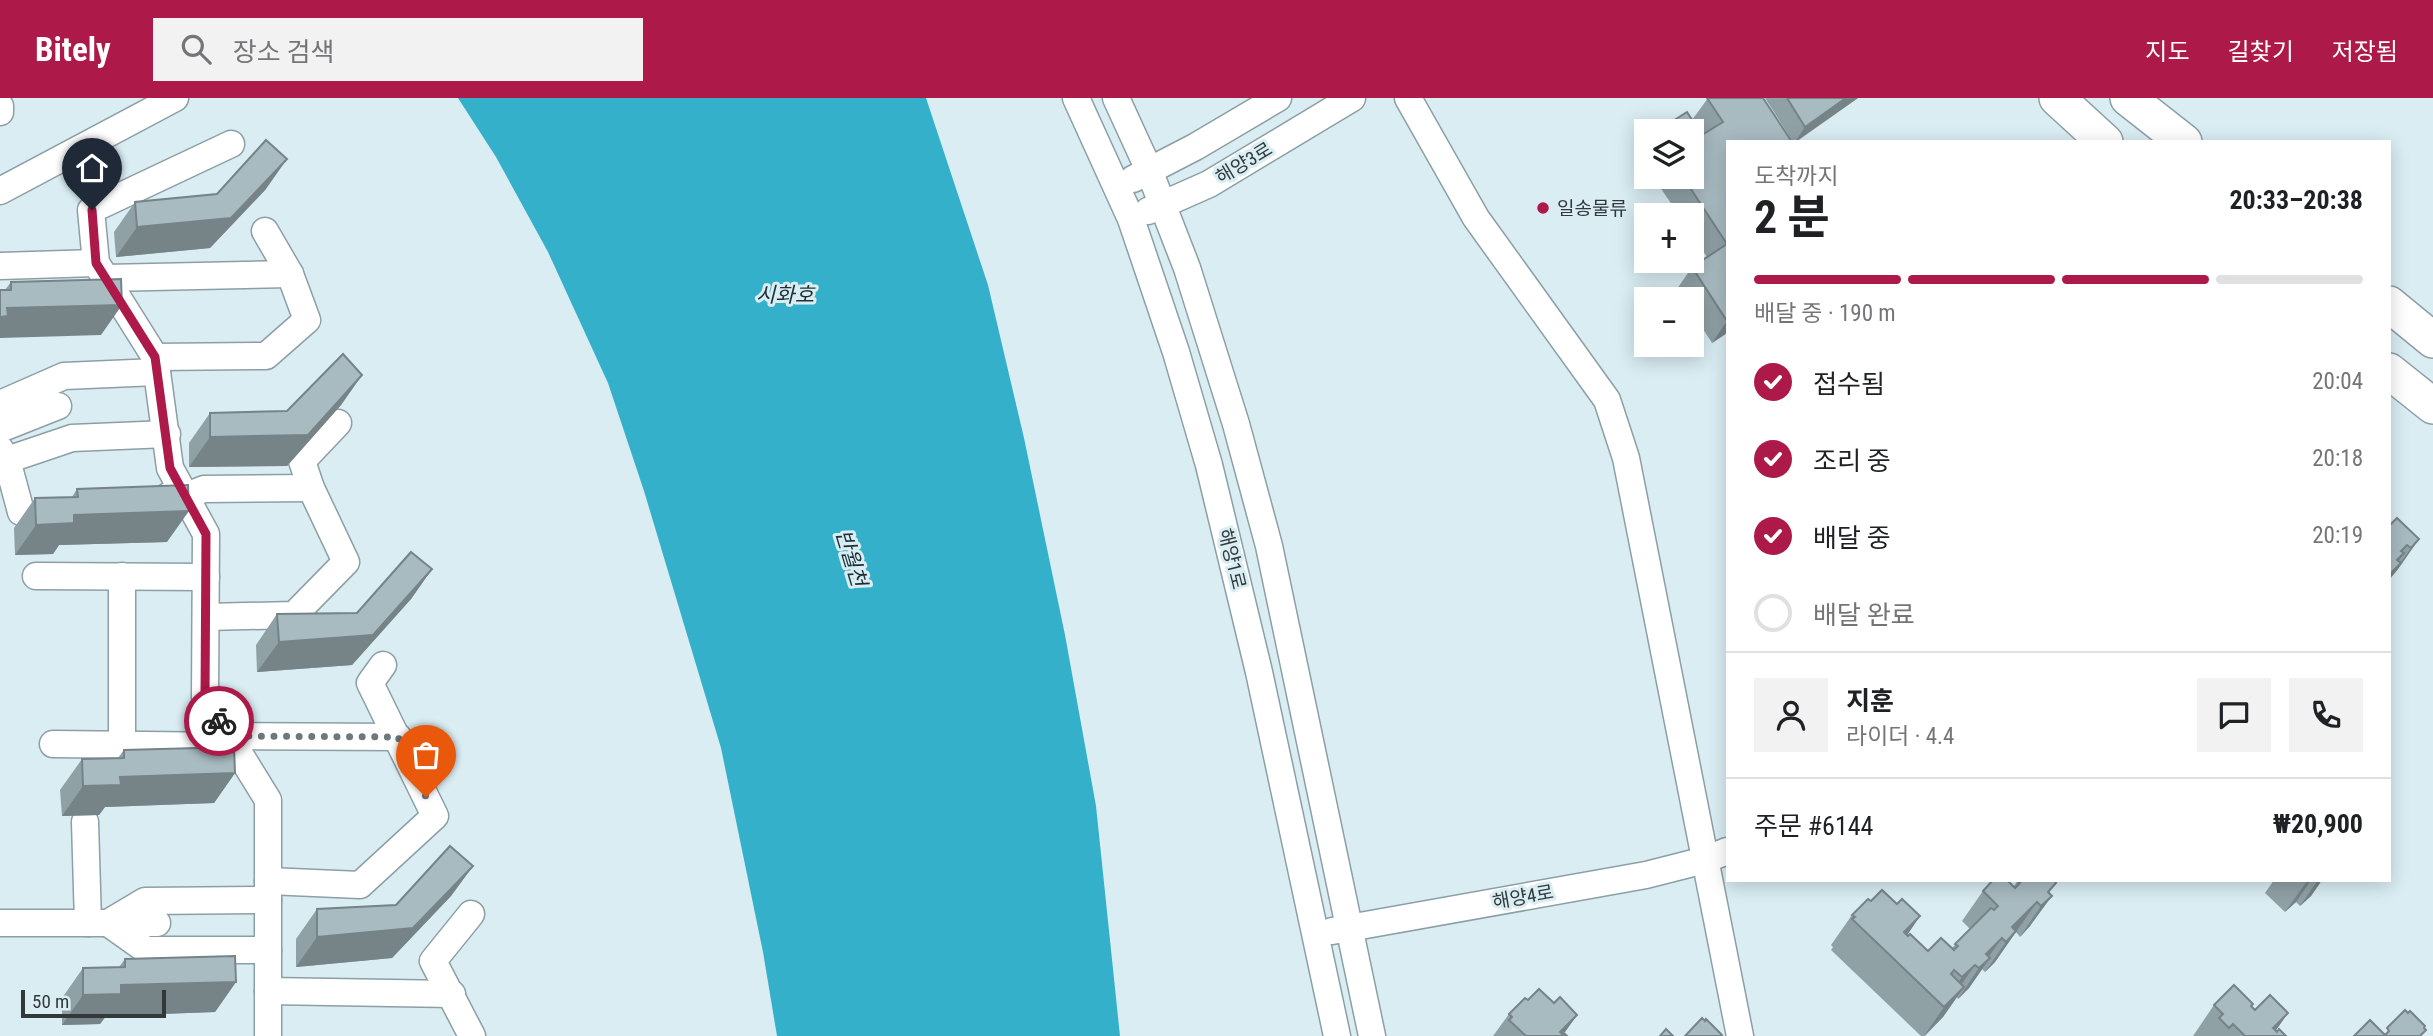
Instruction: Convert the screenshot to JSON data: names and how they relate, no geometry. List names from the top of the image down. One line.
{"streets":{"street":["해양3로","해양1로","해양4로"]},"crossings":[["해양3로","해양1로"],["해양1로","해양4로"]],"water":["시화호","반월천"],"places":["일송물류"],"scale_bar":"50 m","page":{"header":"Bitely","search":"장소 검색","nav":["지도","길찾기","저장됨"],"map_buttons":["+","−"],"heading":["2 분","도착까지","20:33–20:38"],"panel":["지훈","라이더 · 4.4","주문 #6144","₩20,900"],"bar":"배달 중 · 190 m","list":[["접수됨","20:04"],["조리 중","20:18"],["배달 중","20:19"],"배달 완료"],"scale":"50 m"}}
